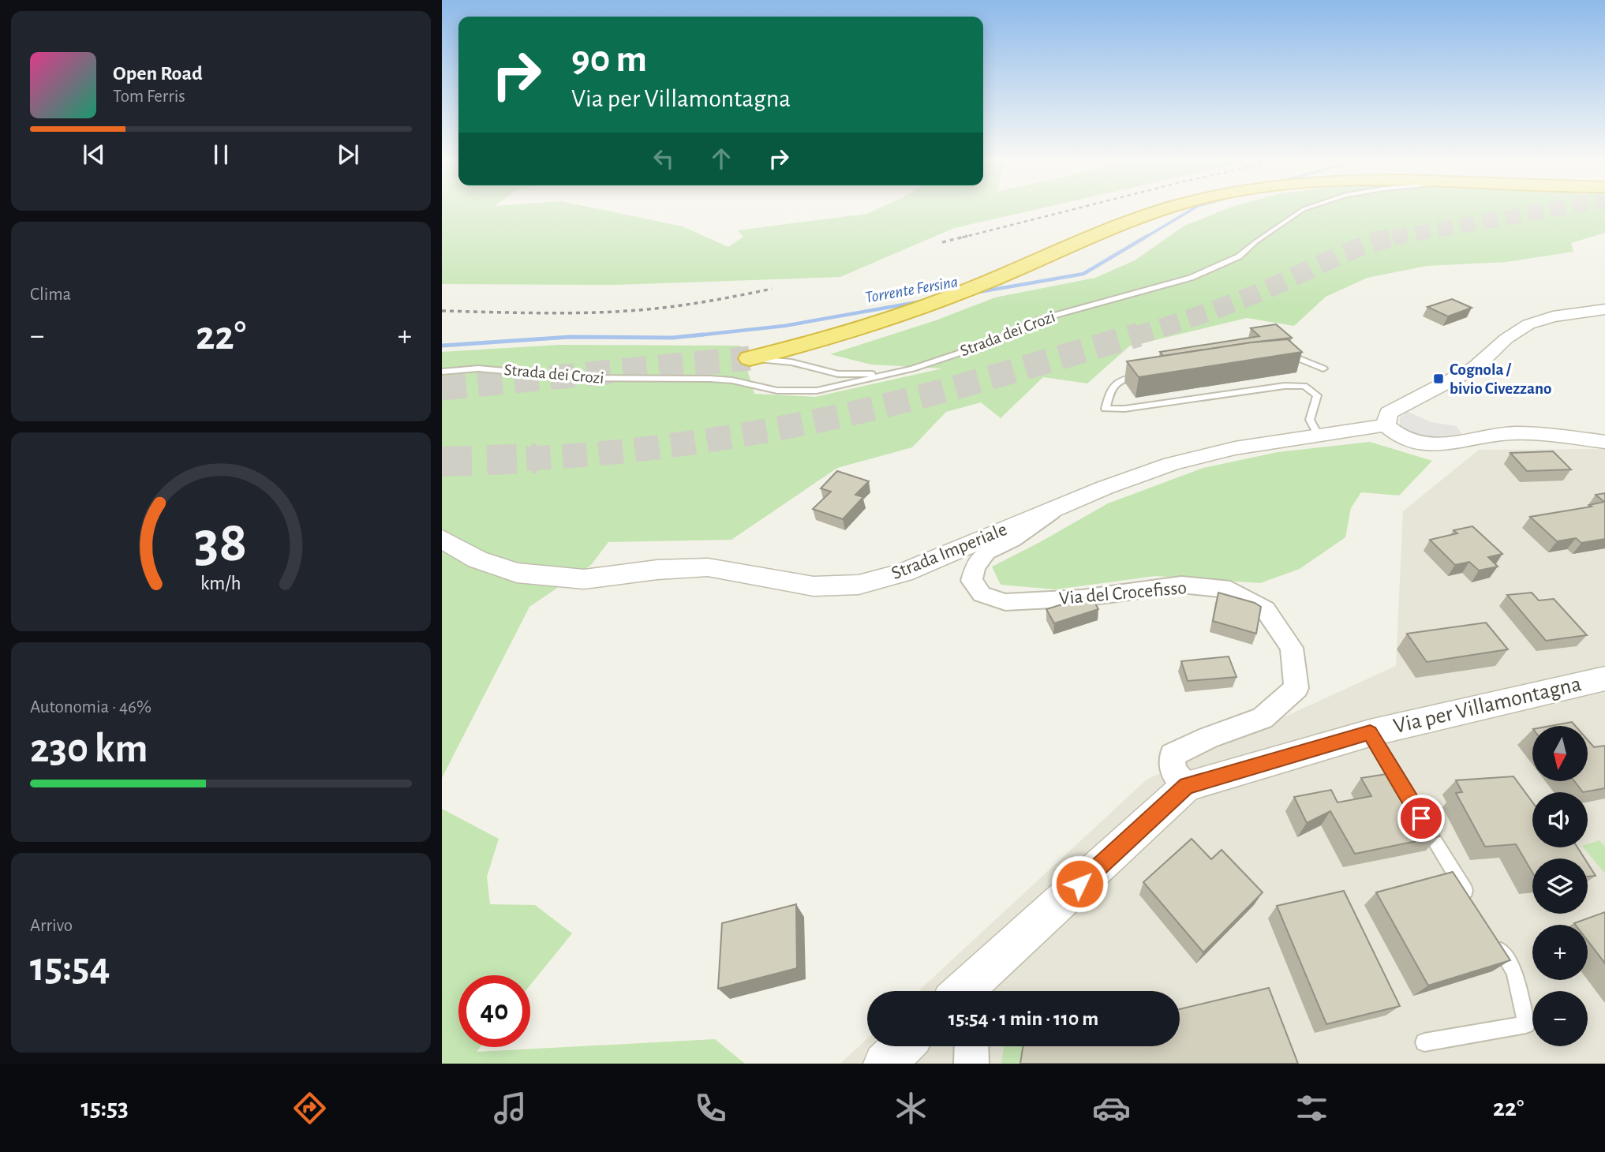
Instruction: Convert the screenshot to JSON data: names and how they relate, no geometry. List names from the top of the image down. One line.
{"streets":{"street":["Strada Imperiale","Via del Crocefisso","Via per Villamontagna"],"lane":["Strada dei Crozi"]},"crossings":[["Strada Imperiale","Via del Crocefisso"],["Via del Crocefisso","Via per Villamontagna"]],"water":["Torrente Fersina"],"places":{"transit":["Cognola / bivio Civezzano"]},"north":"bottom","page":{"turn":["90 m","Via per Villamontagna"],"song":["Open Road","Tom Ferris"],"tile":["Clima",["Autonomia · 46%","230 km"],["Arrivo","15:54"]],"heat":["−","22°","+"],"map_buttons":["+","−"],"limit":"40","trip":"15:54 · 1 min · 110 m","tabs":["15:53","22°"],"gauge":["38","km/h"]}}
